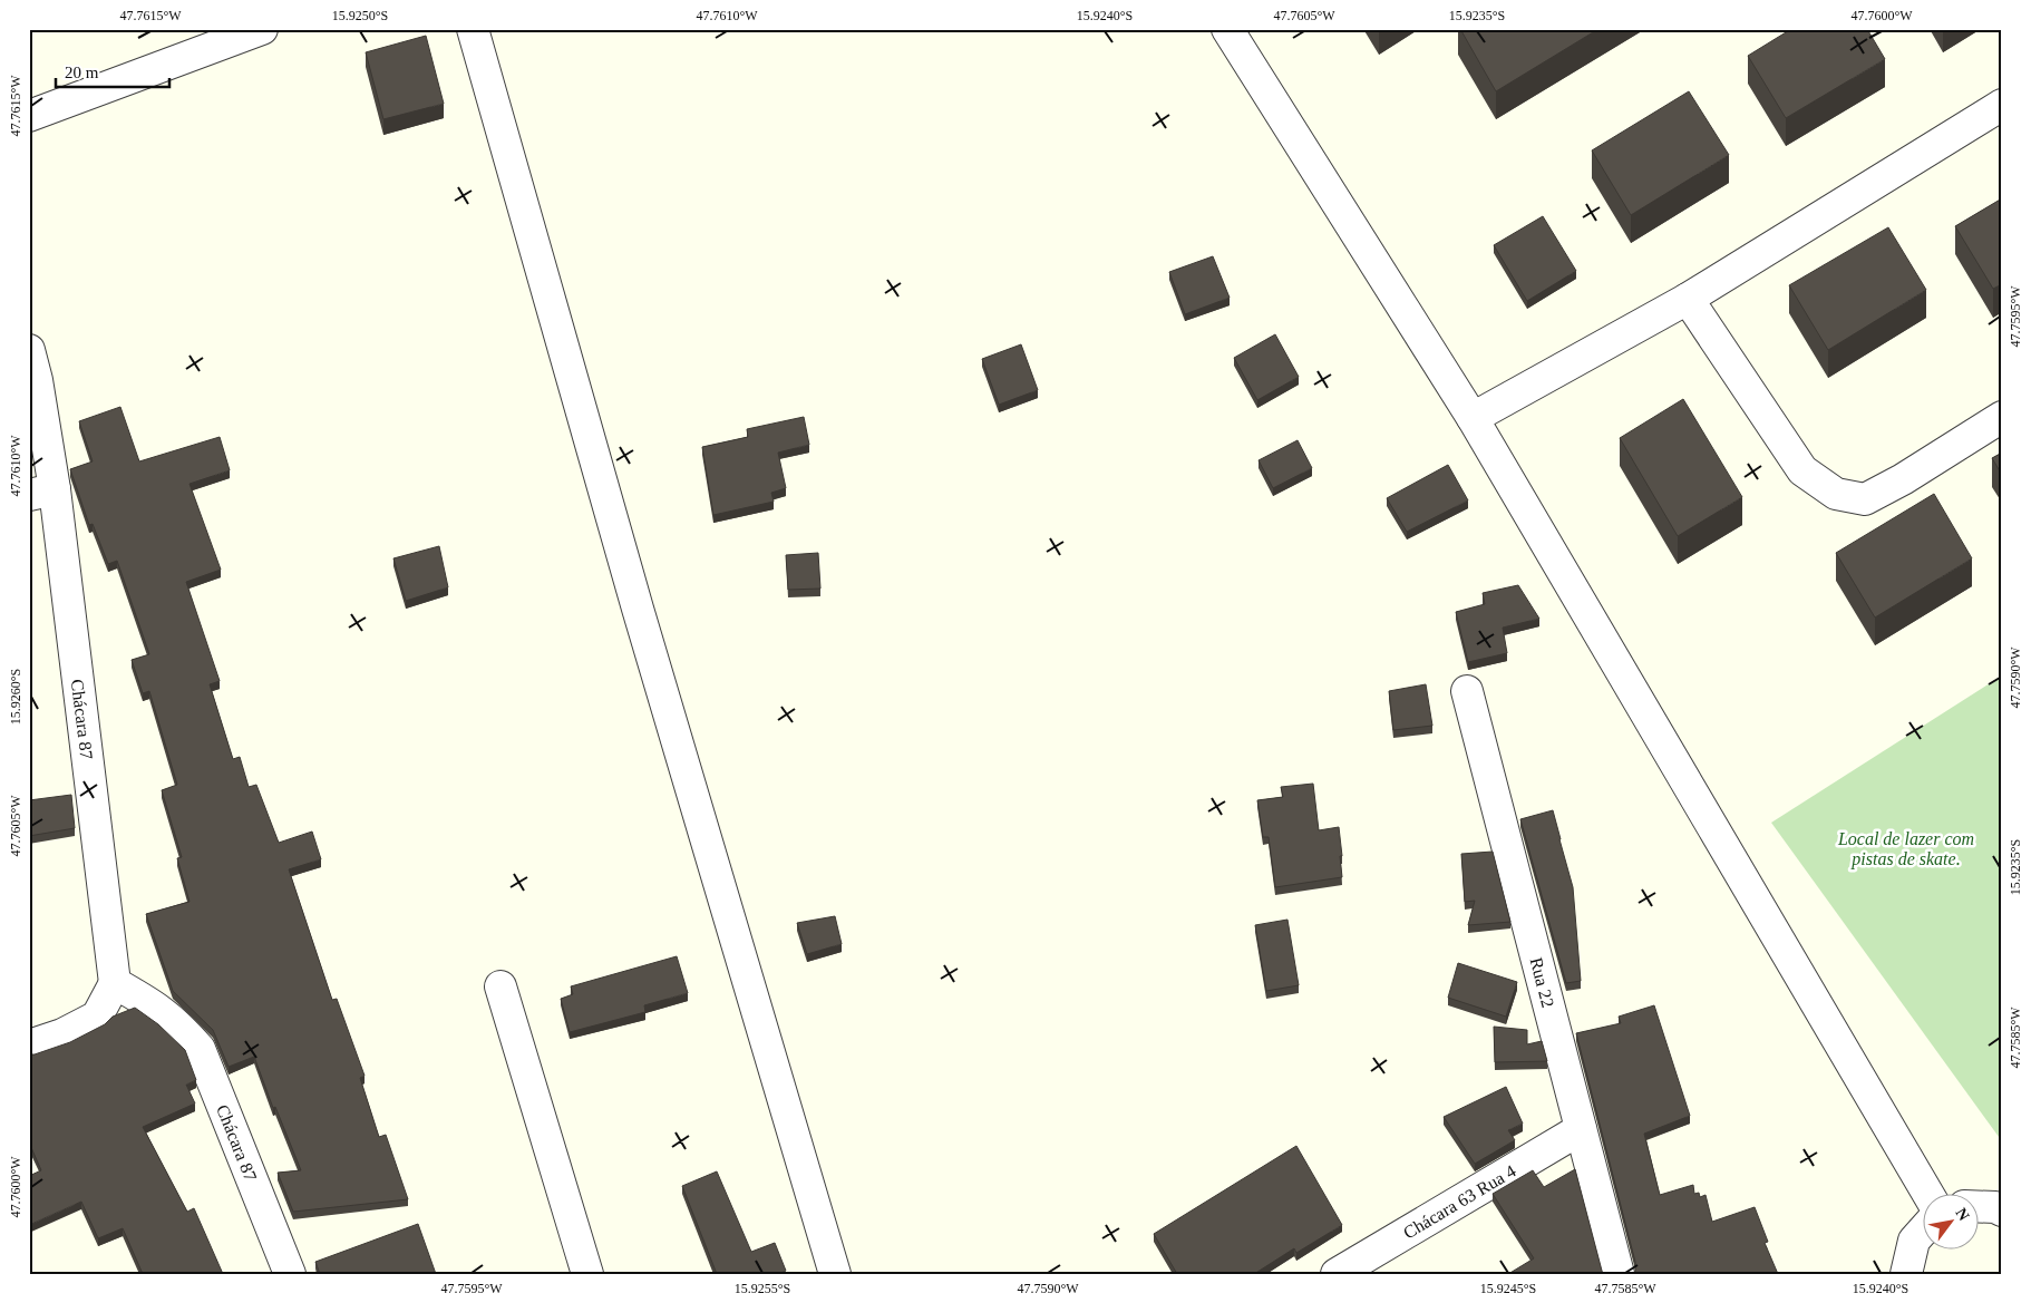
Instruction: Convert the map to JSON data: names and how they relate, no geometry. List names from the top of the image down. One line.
{"streets":{"street":["Chácara 87","Rua 22","Chácara 63 Rua 4"]},"crossings":[["Rua 22","Chácara 63 Rua 4"]],"parks":["Local de lazer com pistas de skate."],"scale_bar":"20 m","north":"top right","coordinates":["47.7615°W","15.9250°S","47.7610°W","15.9240°S","47.7605°W","15.9235°S","47.7600°W","47.7595°W","47.7590°W","15.9260°S","47.7585°W","15.9255°S","15.9245°S"]}
